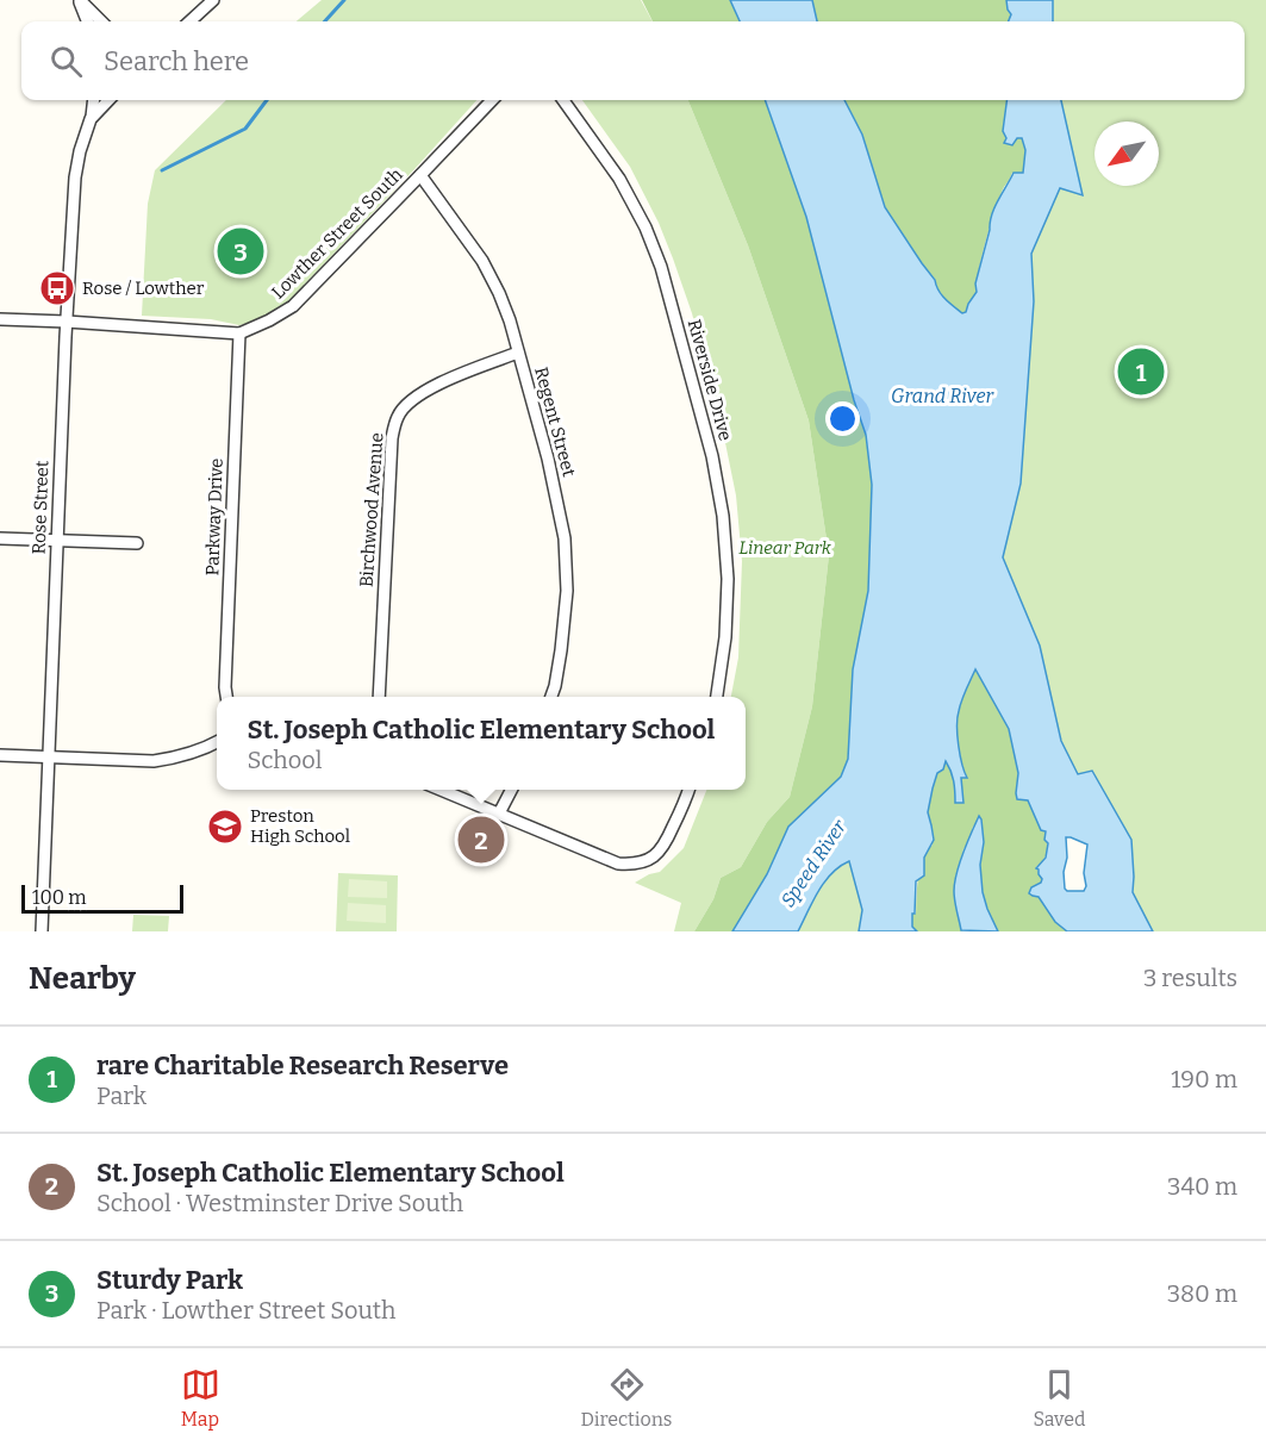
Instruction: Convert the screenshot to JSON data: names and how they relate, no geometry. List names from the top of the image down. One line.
{"streets":{"street":["Lowther Street South","Riverside Drive","Regent Street","Rose Street","Birchwood Avenue","Parkway Drive"]},"crossings":[["Lowther Street South","Regent Street"],["Lowther Street South","Rose Street"],["Lowther Street South","Parkway Drive"],["Regent Street","Birchwood Avenue"]],"water":["Grand River","Speed River"],"parks":["Linear Park"],"places":{"bus stop":["Rose / Lowther"],"school or university":["Preston High School"]},"scale_bar":"100 m","north":"bottom left","page":{"search":"Search here","pins":["3","1","2"],"popup":["St. Joseph Catholic Elementary School","School"],"scale":"100 m","heading":["Nearby","3 results"],"list":[{"mark":"1","name":"rare Charitable Research Reserve","note":"Park","value":"190 m"},{"mark":"2","name":"St. Joseph Catholic Elementary School","note":"School · Westminster Drive South","value":"340 m"},{"mark":"3","name":"Sturdy Park","note":"Park · Lowther Street South","value":"380 m"}],"nav":["Map","Directions","Saved"]}}
